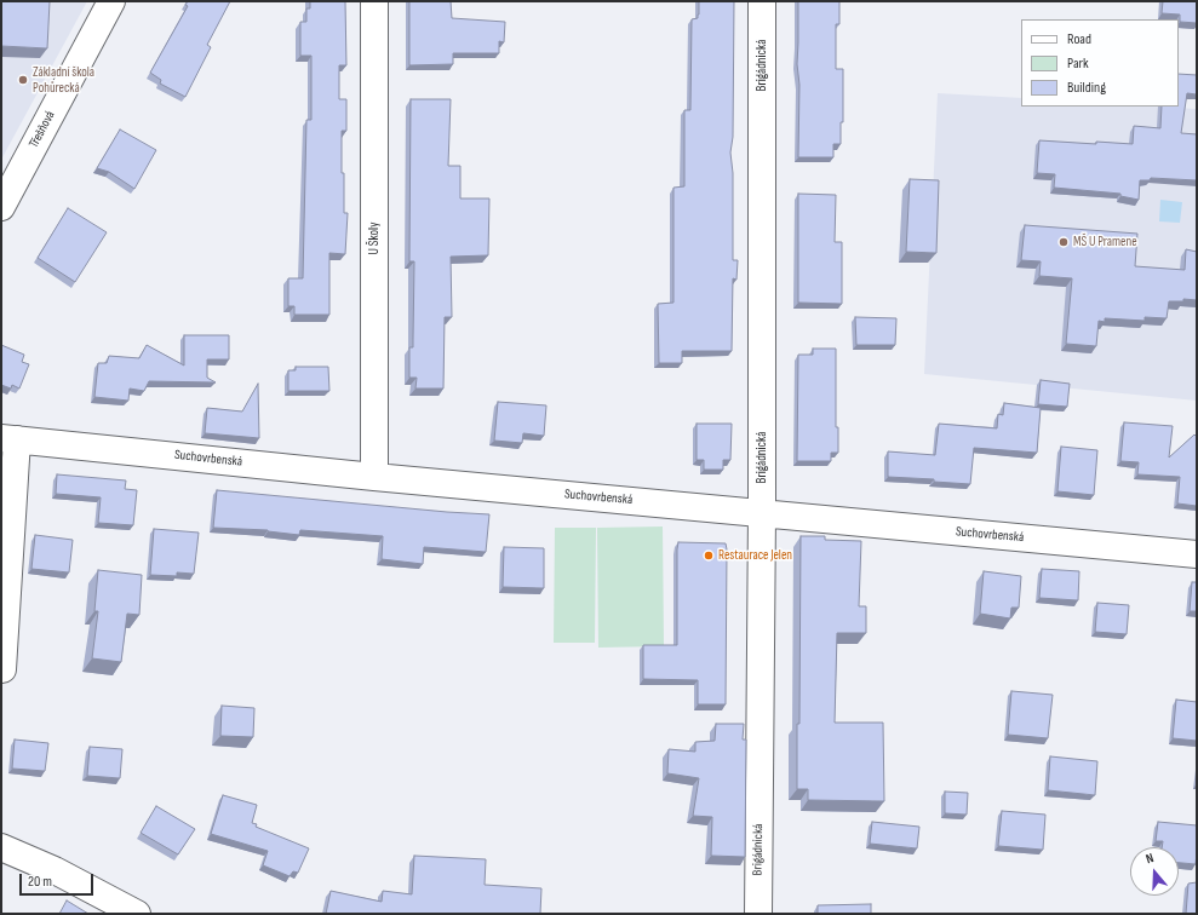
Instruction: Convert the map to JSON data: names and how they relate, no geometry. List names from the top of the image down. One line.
{"streets":{"street":["Brigádnická","Třešňová","U Školy","Suchovrbenská"]},"crossings":[["Brigádnická","Suchovrbenská"],["U Školy","Suchovrbenská"]],"places":["Základní škola Pohůrecká","MŠ U Pramene","Restaurace Jelen"],"legend":["Road","Park","Building"],"scale_bar":"20 m","north":"top"}
